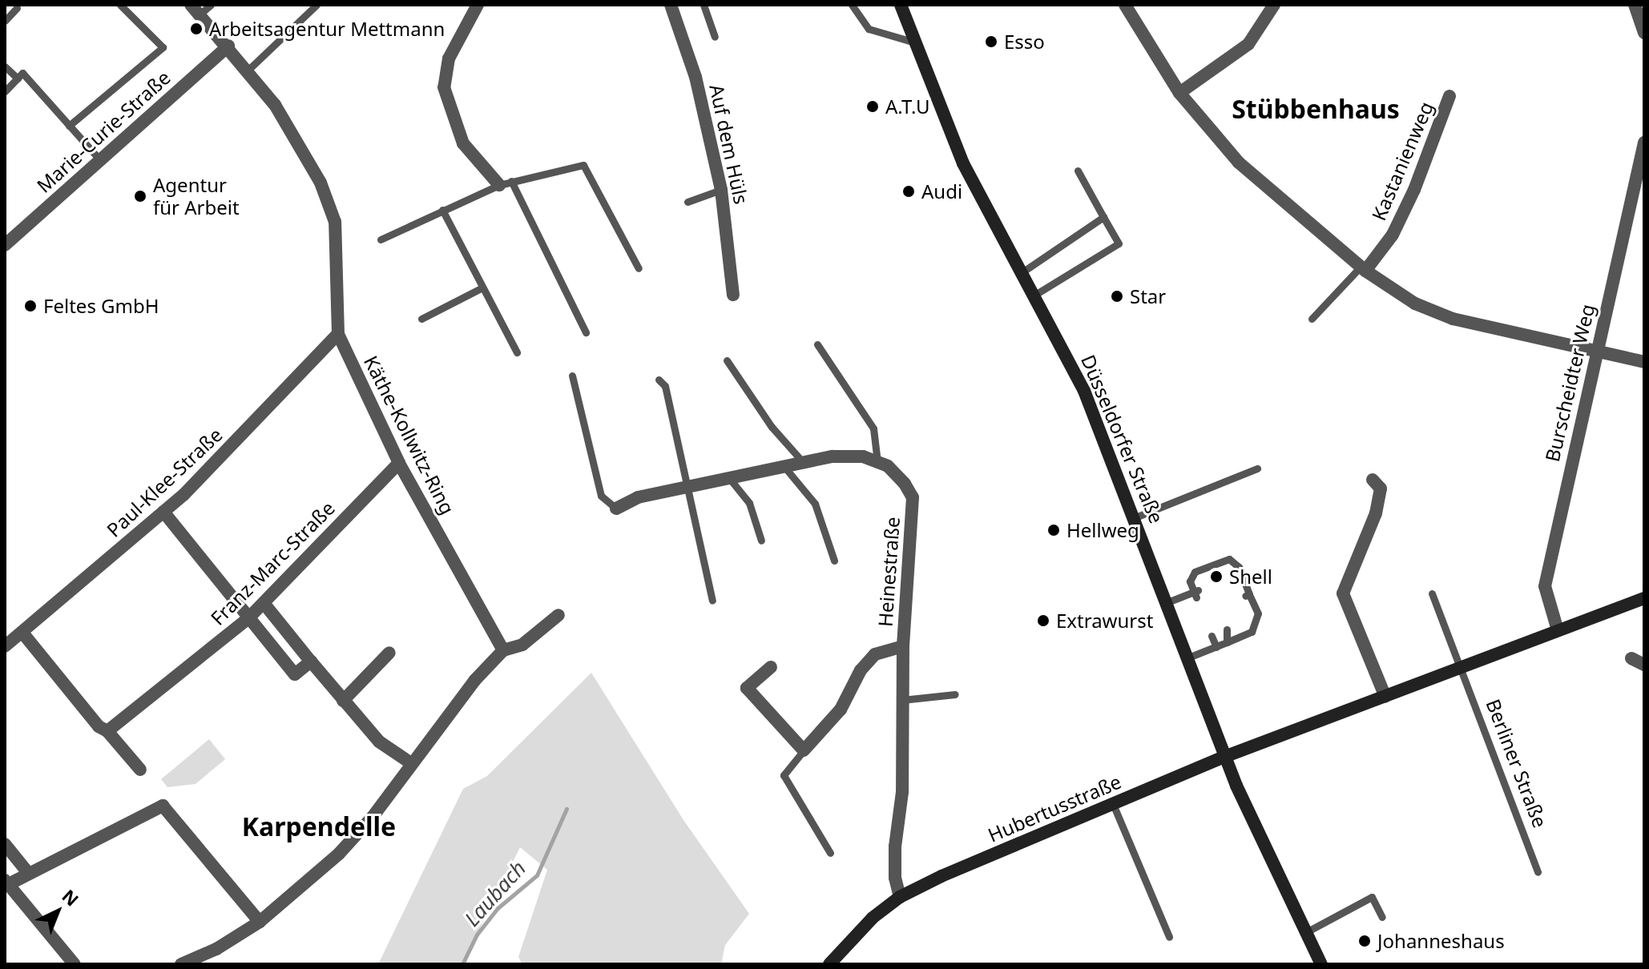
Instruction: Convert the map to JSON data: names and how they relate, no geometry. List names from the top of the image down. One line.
{"streets":{"main road":["Düsseldorfer Straße","Hubertusstraße"],"street":["Marie-Curie-Straße","Auf dem Hüls","Kastanienweg","Burscheidter Weg","Käthe-Kollwitz-Ring","Paul-Klee-Straße","Franz-Marc-Straße","Heinestraße"],"lane":["Berliner Straße"]},"crossings":[["Käthe-Kollwitz-Ring","Paul-Klee-Straße"],["Käthe-Kollwitz-Ring","Franz-Marc-Straße"],["Düsseldorfer Straße","Hubertusstraße"],["Heinestraße","Hubertusstraße"]],"districts":["Stübbenhaus","Karpendelle"],"water":["Laubach"],"places":["Arbeitsagentur Mettmann","Esso","A.T.U","Audi","Agentur für Arbeit","Star","Feltes GmbH","Hellweg","Shell","Extrawurst","Johanneshaus"],"north":"top right"}
